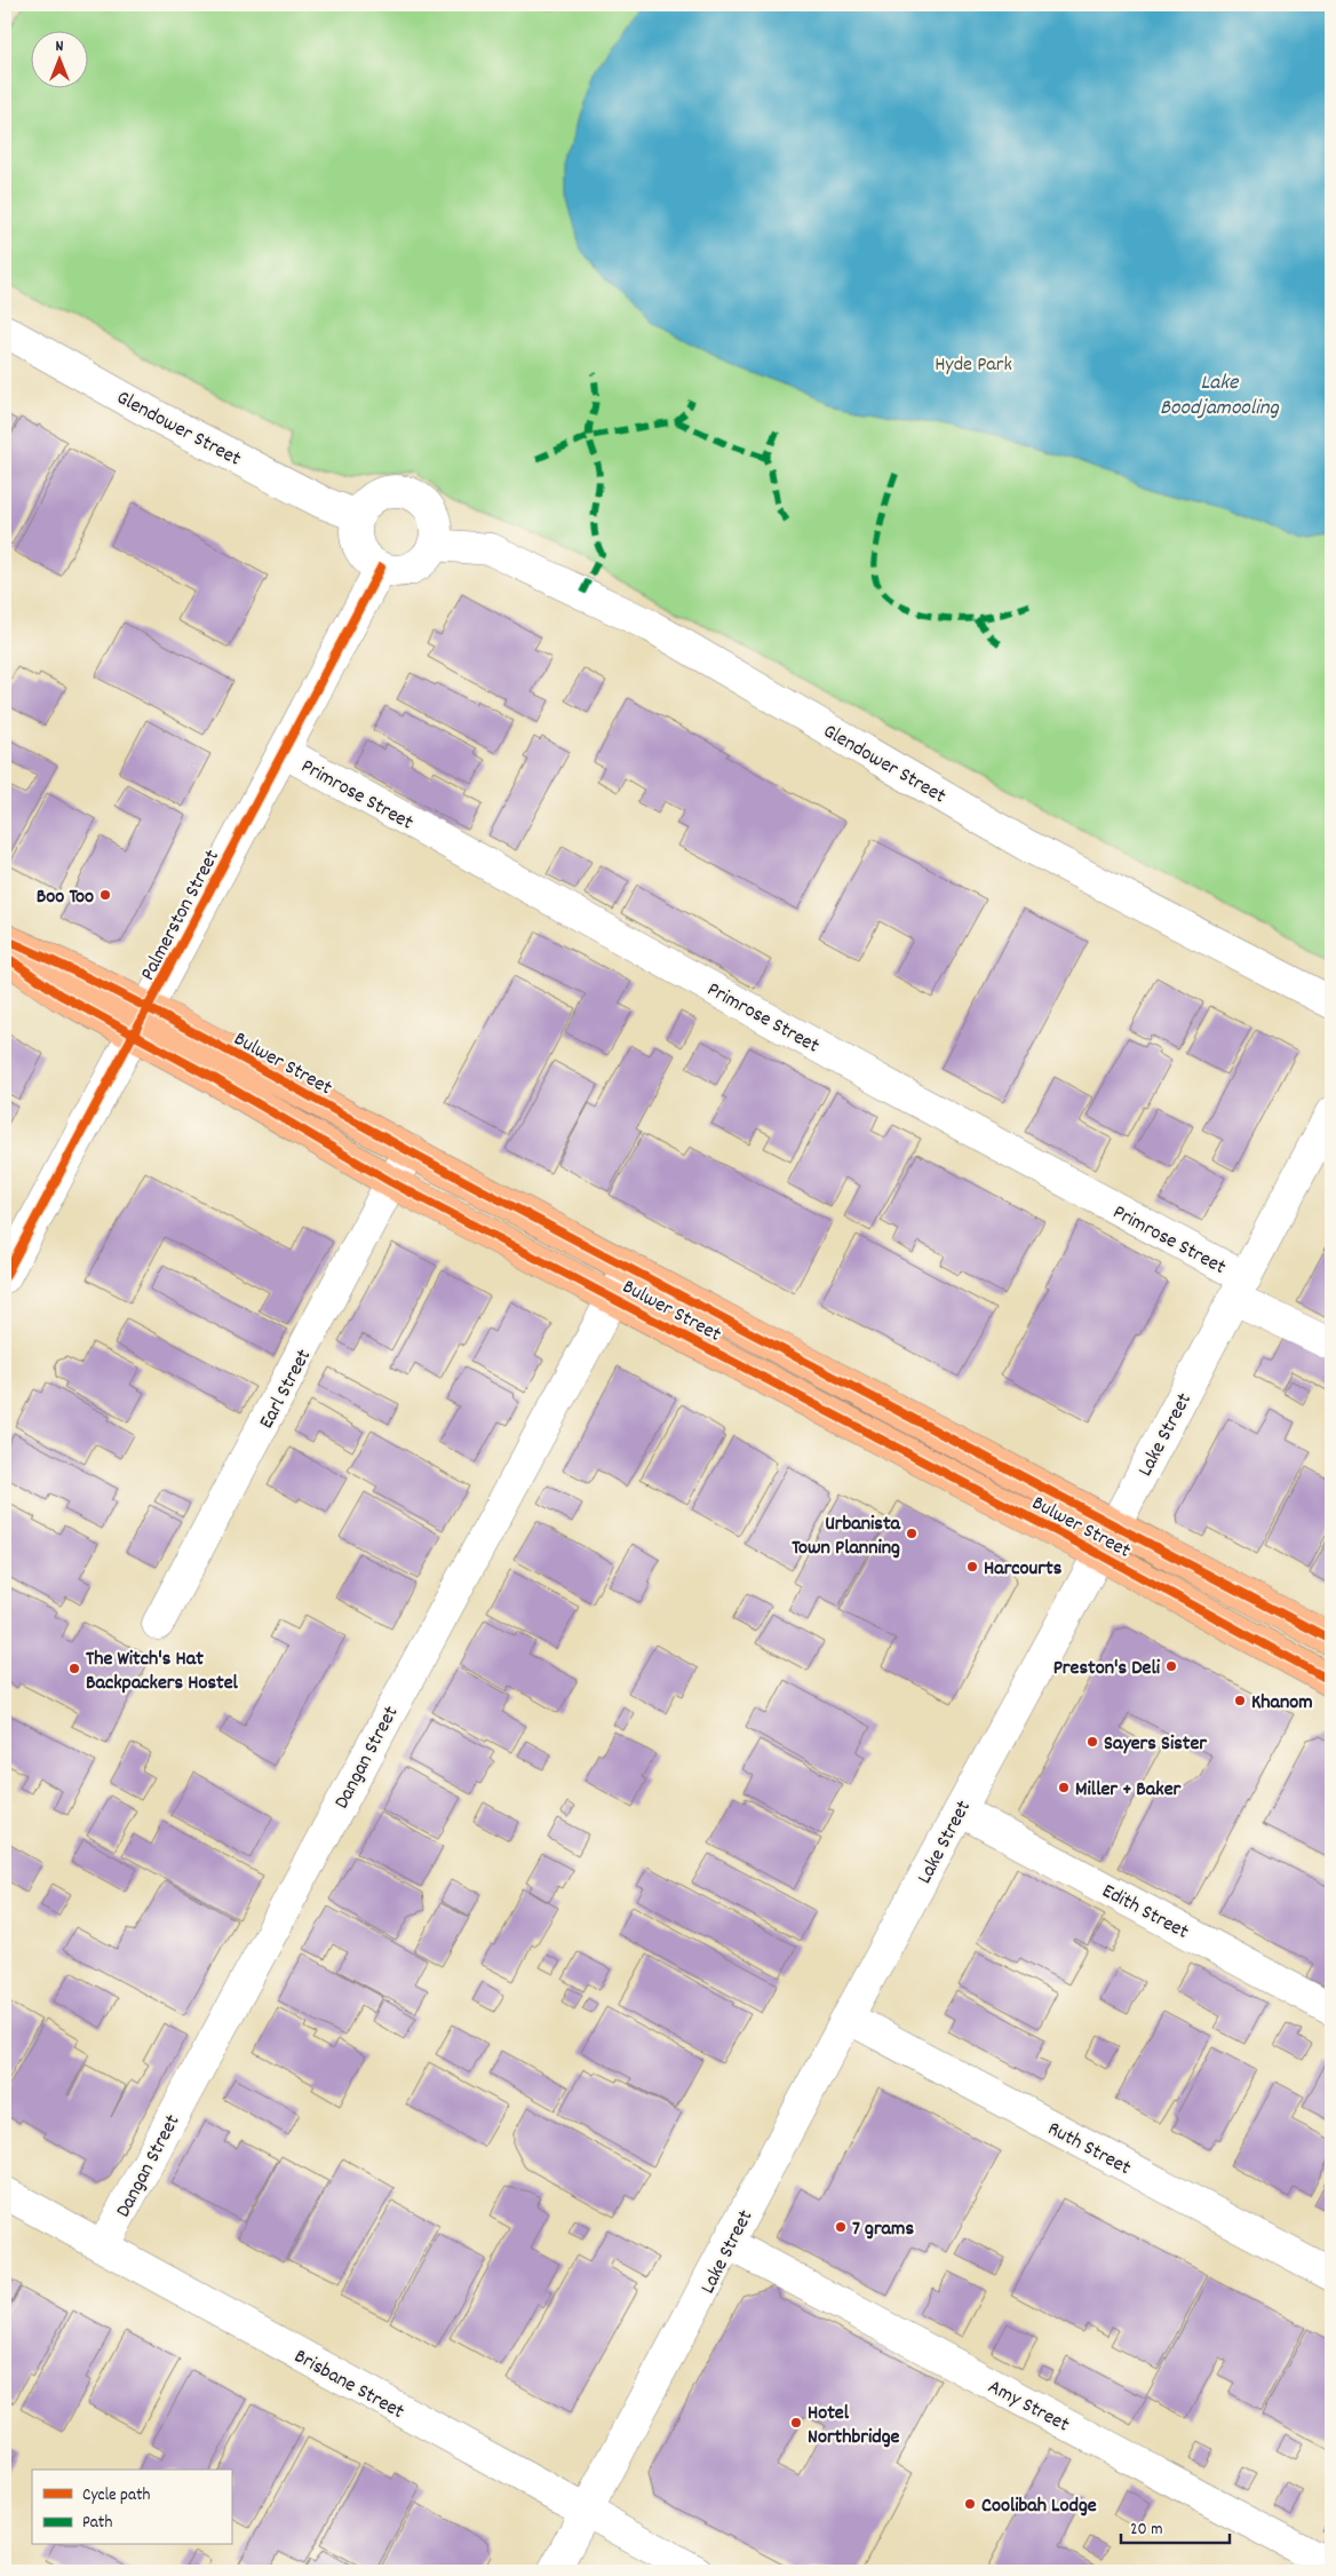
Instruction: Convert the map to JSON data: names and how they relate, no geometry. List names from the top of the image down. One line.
{"streets":{"main road":["Bulwer Street"],"street":["Glendower Street","Primrose Street","Palmerston Street","Earl Street","Lake Street","Dangan Street","Edith Street","Ruth Street","Brisbane Street","Amy Street"]},"crossings":[["Glendower Street","Palmerston Street"],["Primrose Street","Palmerston Street"],["Primrose Street","Lake Street"],["Palmerston Street","Bulwer Street"],["Bulwer Street","Earl Street"],["Bulwer Street","Lake Street"],["Bulwer Street","Dangan Street"],["Lake Street","Edith Street"],["Lake Street","Ruth Street"],["Lake Street","Brisbane Street"],["Lake Street","Amy Street"],["Dangan Street","Brisbane Street"]],"water":["Lake Boodjamooling"],"parks":["Hyde Park"],"places":["Boo Too","Urbanista Town Planning","Harcourts","Preston's Deli","The Witch's Hat Backpackers Hostel","Khanom","Sayers Sister","Miller + Baker","7 grams","Hotel Northbridge","Coolibah Lodge"],"legend":["Cycle path","Path"],"scale_bar":"20 m","north":"top"}
